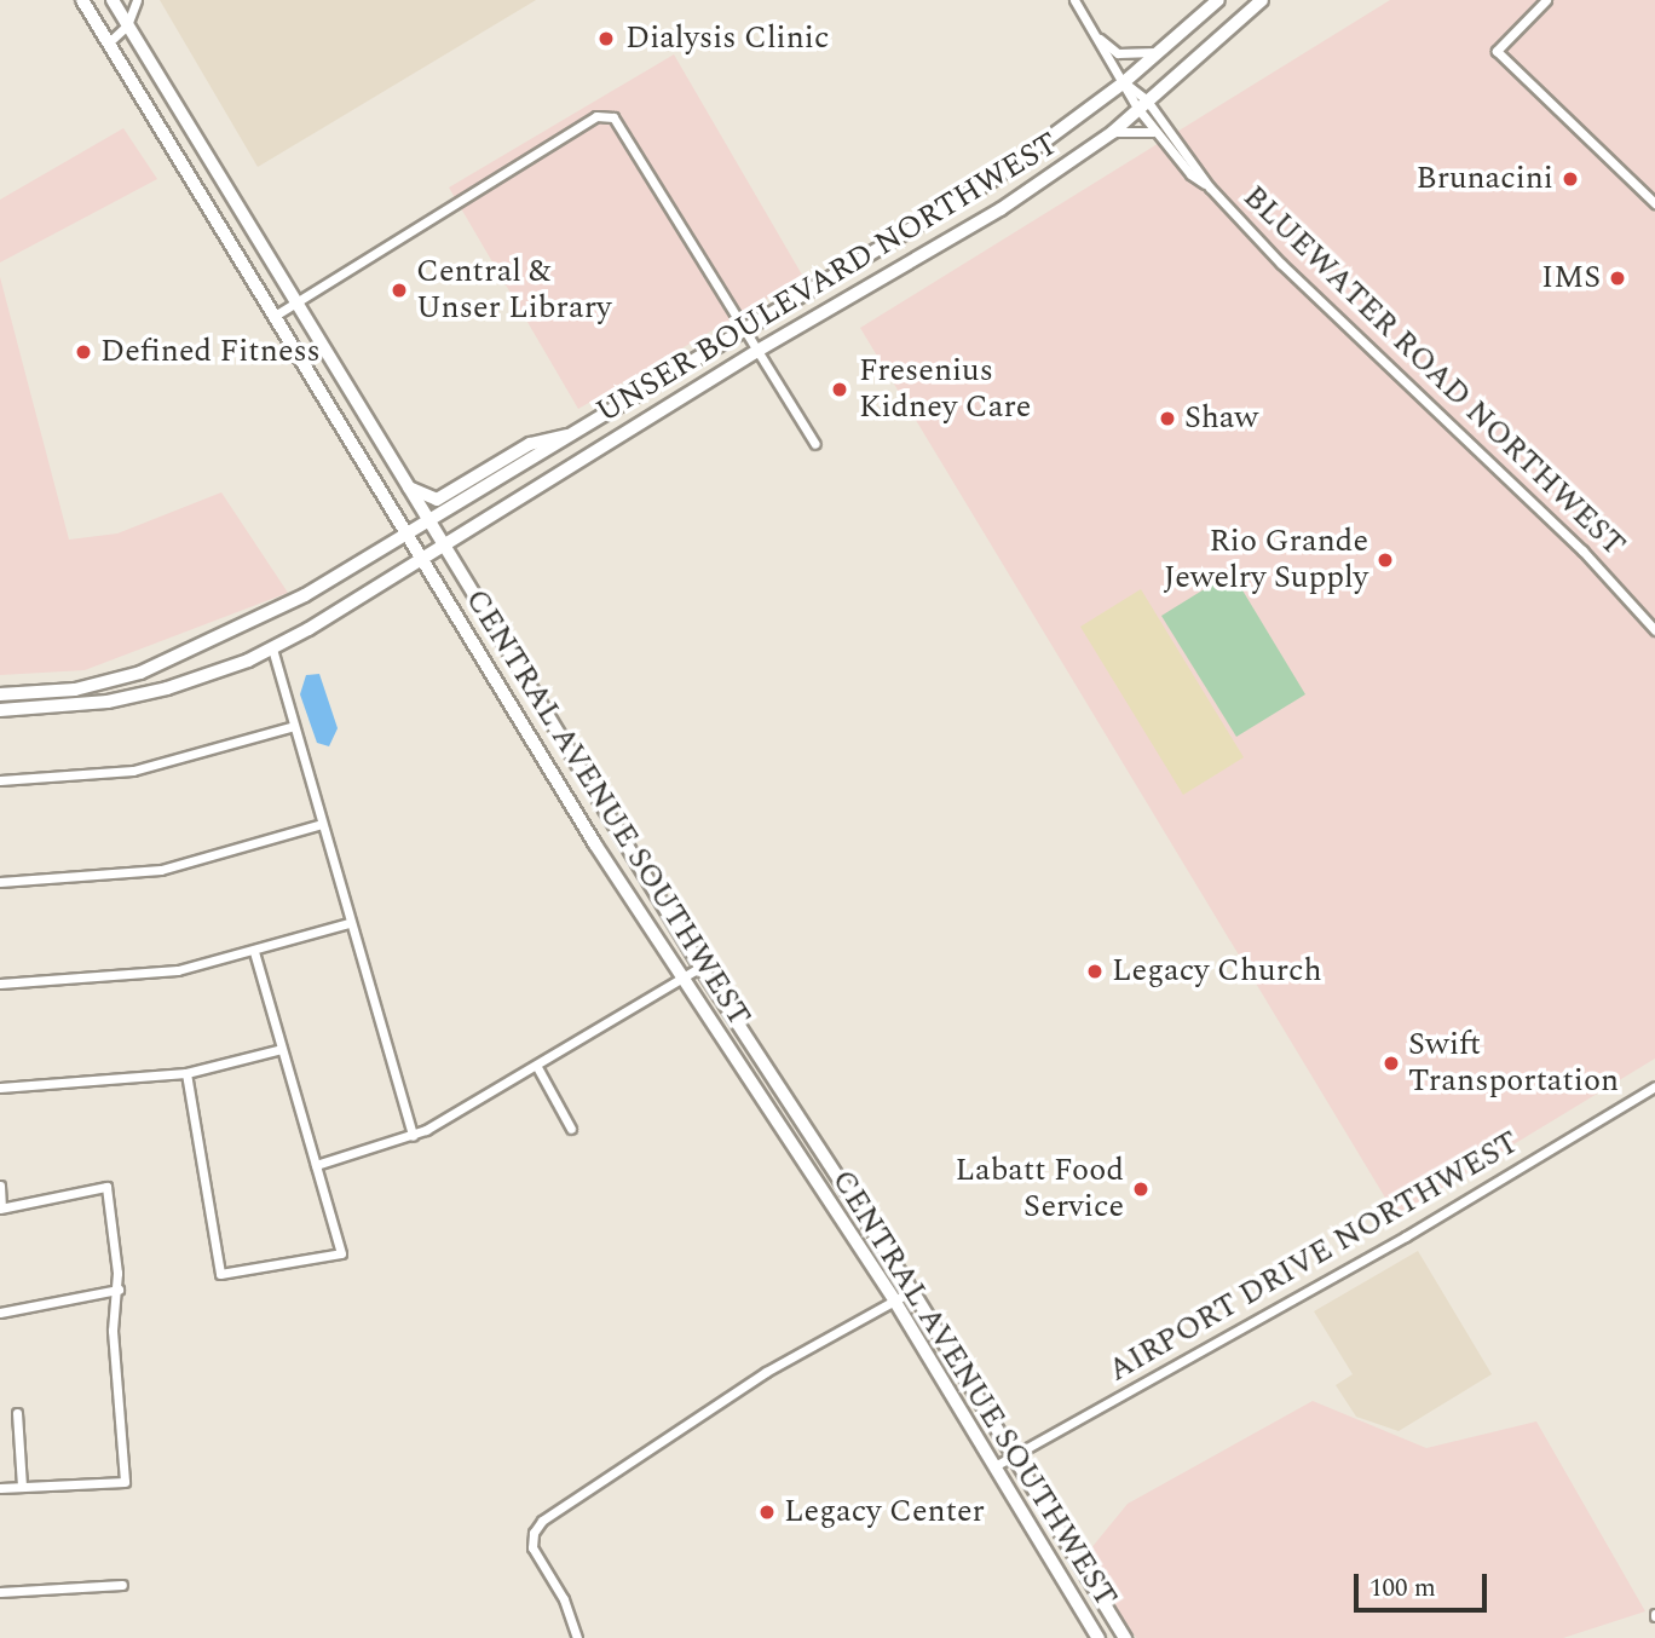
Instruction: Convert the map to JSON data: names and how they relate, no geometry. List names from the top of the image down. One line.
{"streets":{"main road":["UNSER BOULEVARD NORTHWEST","CENTRAL AVENUE SOUTHWEST"],"street":["BLUEWATER ROAD NORTHWEST","AIRPORT DRIVE NORTHWEST"]},"crossings":[["UNSER BOULEVARD NORTHWEST","BLUEWATER ROAD NORTHWEST"],["UNSER BOULEVARD NORTHWEST","CENTRAL AVENUE SOUTHWEST"],["CENTRAL AVENUE SOUTHWEST","AIRPORT DRIVE NORTHWEST"]],"places":["Dialysis Clinic","Brunacini","IMS","Central & Unser Library","Defined Fitness","Fresenius Kidney Care","Shaw","Rio Grande Jewelry Supply","Legacy Church","Swift Transportation","Labatt Food Service","Legacy Center"],"scale_bar":"100 m"}
